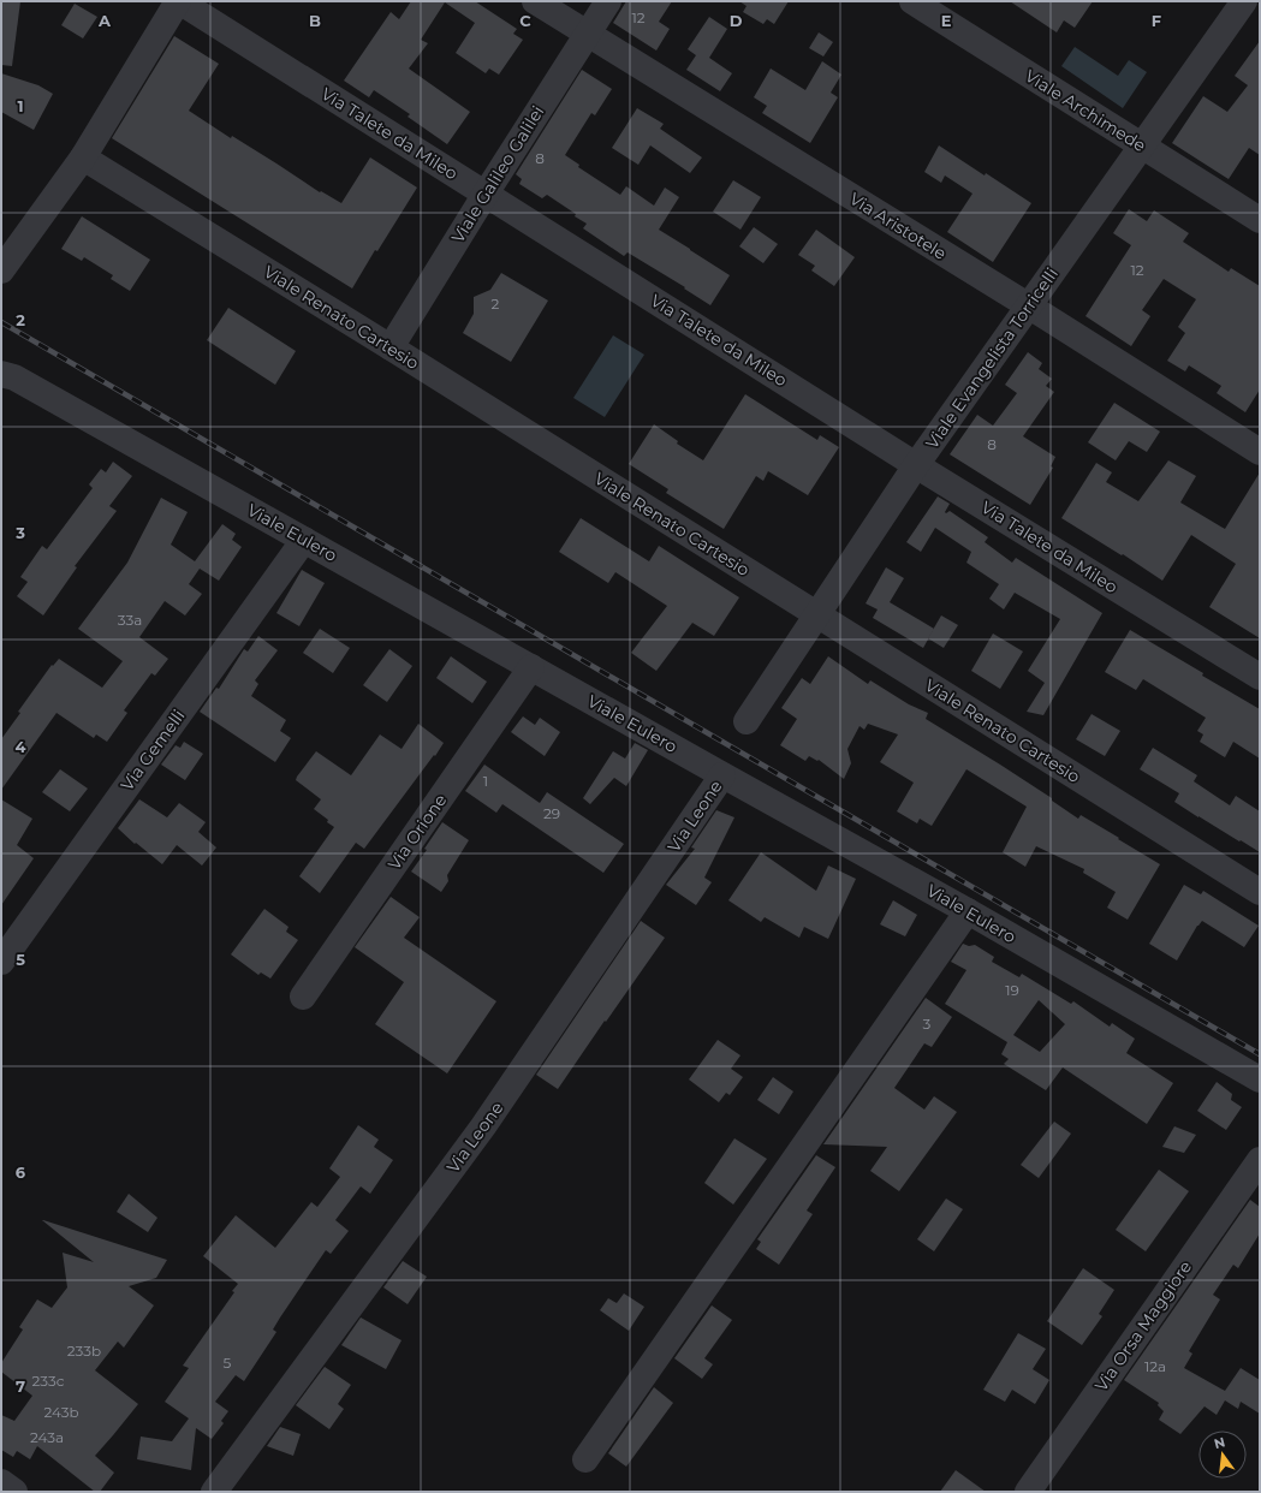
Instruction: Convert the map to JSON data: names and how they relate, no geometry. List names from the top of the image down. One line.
{"streets":{"street":["Viale Archimede","Via Talete da Mileo","Viale Galileo Galilei","Via Aristotele","Viale Renato Cartesio","Viale Evangelista Torricelli","Viale Eulero","Via Gemelli","Via Leone","Via Orione","Via Orsa Maggiore"]},"crossings":[["Viale Archimede","Viale Evangelista Torricelli"],["Via Talete da Mileo","Viale Galileo Galilei"],["Via Talete da Mileo","Viale Evangelista Torricelli"],["Viale Galileo Galilei","Via Aristotele"],["Viale Galileo Galilei","Viale Renato Cartesio"],["Via Aristotele","Viale Evangelista Torricelli"],["Viale Renato Cartesio","Viale Evangelista Torricelli"],["Viale Eulero","Via Gemelli"],["Viale Eulero","Via Leone"],["Viale Eulero","Via Orione"]],"house_numbers":["12","8","12","2","8","33a","1","29","19","3","233b","5","12a","233c","243b","243a"],"north":"top","grid":{"columns":["A","B","C","D","E","F"],"rows":["1","2","3","4","5","6","7"]}}
